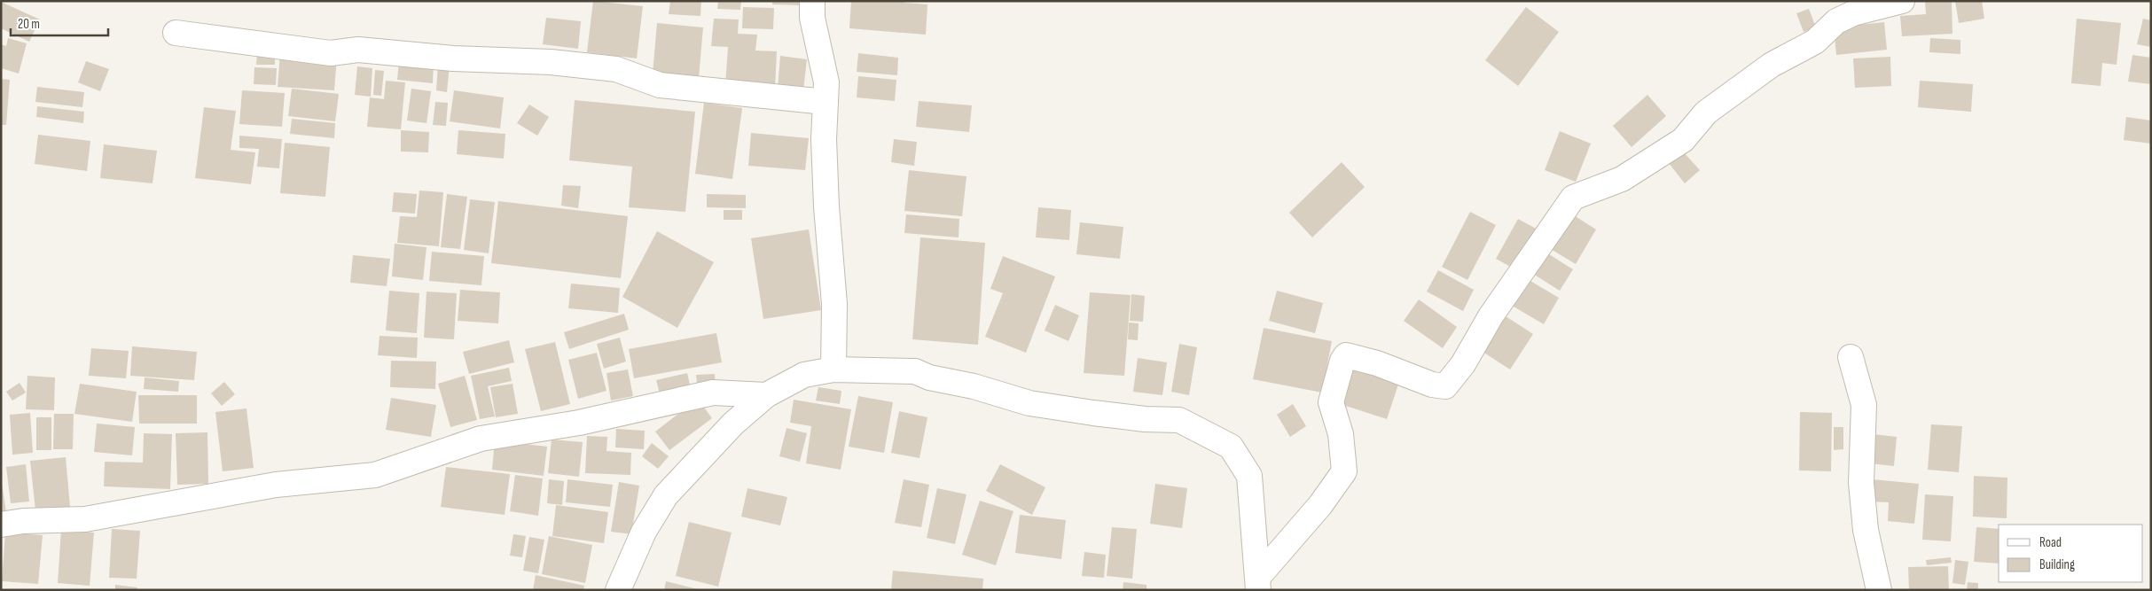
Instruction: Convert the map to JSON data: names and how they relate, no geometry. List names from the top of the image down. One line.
{"legend":["Road","Building"],"scale_bar":"20 m"}
